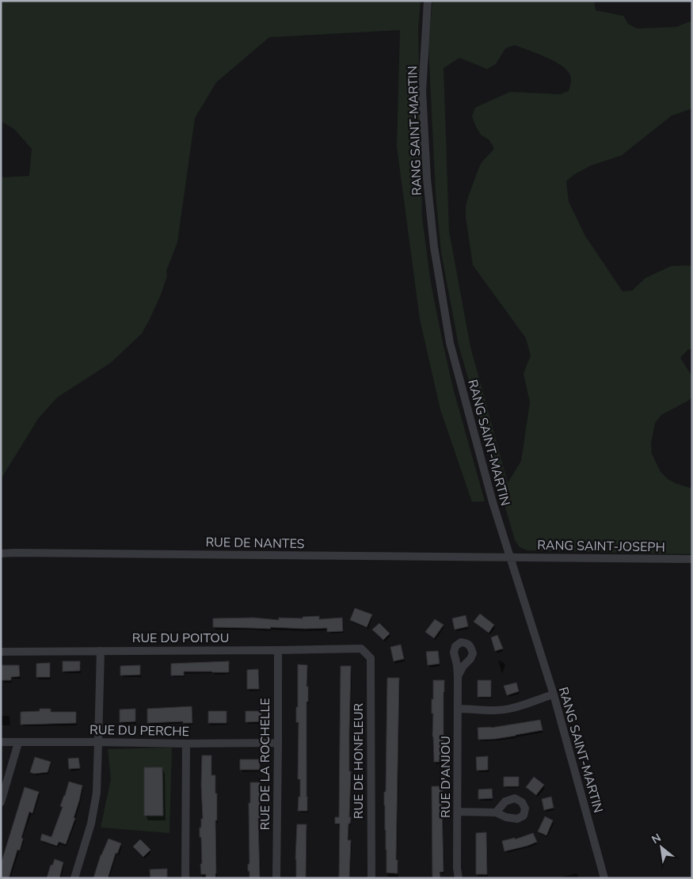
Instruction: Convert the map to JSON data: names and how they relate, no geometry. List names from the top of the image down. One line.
{"streets":{"street":["RANG SAINT-MARTIN","RUE DE NANTES","RANG SAINT-JOSEPH","RUE DU POITOU","RUE DU PERCHE","RUE DE HONFLEUR","RUE DE LA ROCHELLE","RUE D'ANJOU"]},"crossings":[["RANG SAINT-MARTIN","RUE DE NANTES"],["RANG SAINT-MARTIN","RANG SAINT-JOSEPH"],["RUE DE NANTES","RANG SAINT-JOSEPH"],["RUE DU POITOU","RUE DE HONFLEUR"],["RUE DU POITOU","RUE DE LA ROCHELLE"],["RUE DU PERCHE","RUE DE LA ROCHELLE"]],"north":"top left"}
